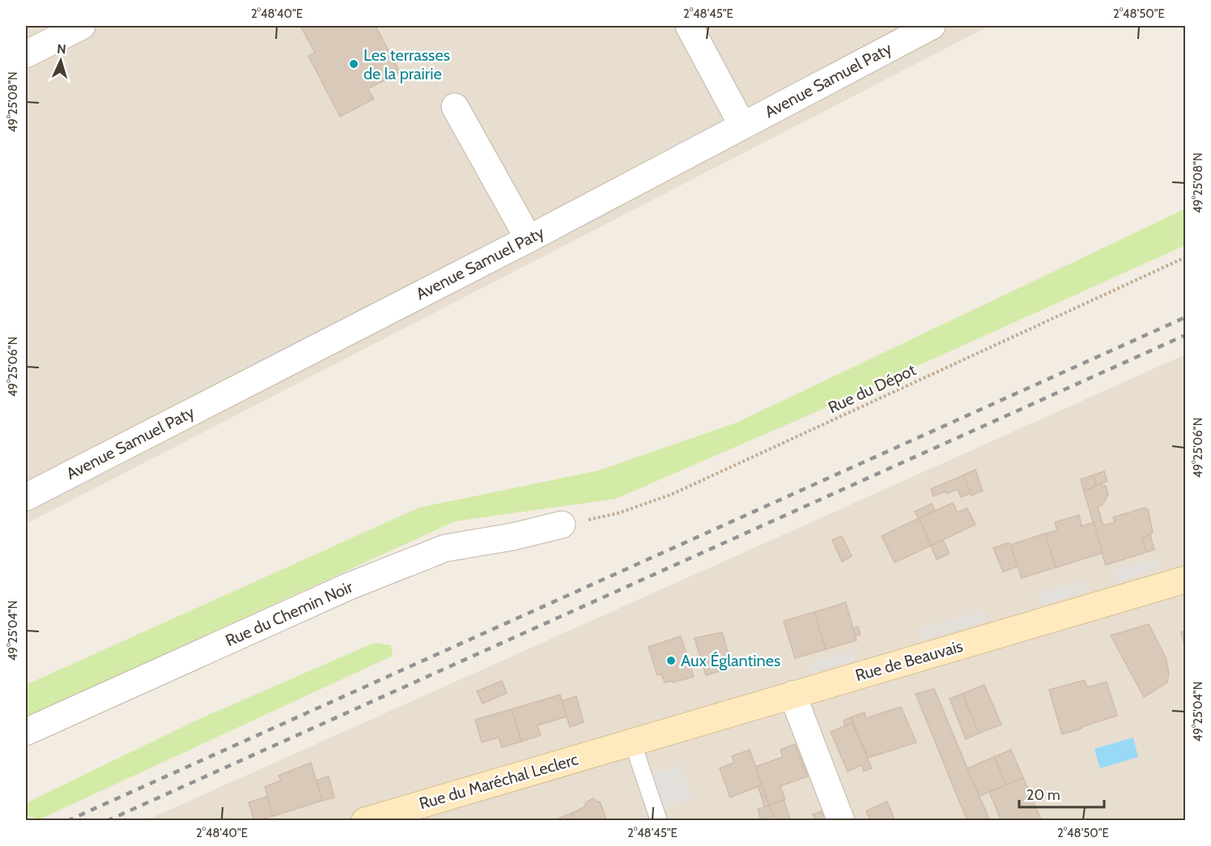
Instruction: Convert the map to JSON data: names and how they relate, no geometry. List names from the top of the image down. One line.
{"streets":{"main road":["Rue de Beauvais","Rue du Maréchal Leclerc"],"street":["Avenue Samuel Paty","Rue du Chemin Noir"],"path":["Rue du Dépot"]},"crossings":[["Rue du Dépot","Rue du Chemin Noir"],["Rue de Beauvais","Rue du Maréchal Leclerc"]],"places":["Les terrasses de la prairie","Aux Églantines"],"scale_bar":"20 m","north":"top","coordinates":["2°48'40\"E","2°48'45\"E","2°48'50\"E","49°25'08\"N","49°25'06\"N","49°25'04\"N"]}
